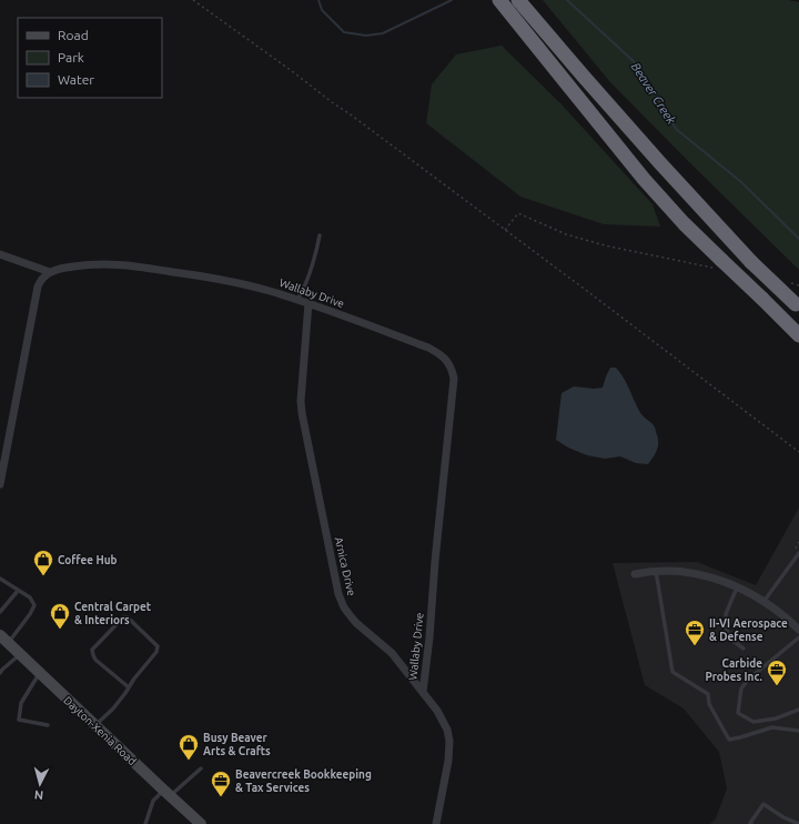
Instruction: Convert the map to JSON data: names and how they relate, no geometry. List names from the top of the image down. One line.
{"streets":{"main road":["Dayton-Xenia Road"],"street":["Wallaby Drive","Arnica Drive"]},"crossings":[["Wallaby Drive","Arnica Drive"]],"water":["Beaver Creek"],"places":{"shop":["Coffee Hub","Central Carpet & Interiors","Busy Beaver Arts & Crafts"],"office":["II-VI Aerospace & Defense","Carbide Probes Inc.","Beavercreek Bookkeeping & Tax Services"]},"legend":["Road","Park","Water"],"north":"bottom"}
